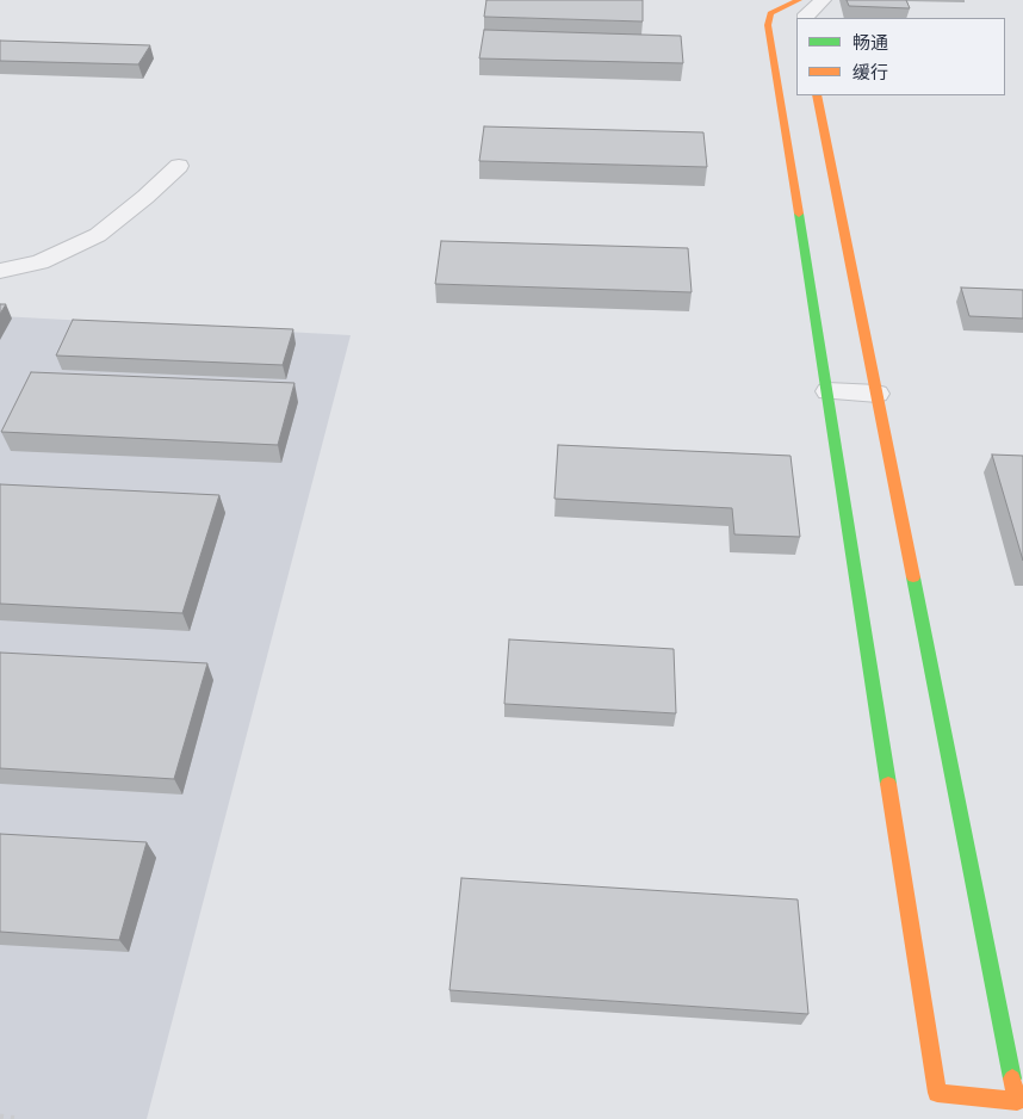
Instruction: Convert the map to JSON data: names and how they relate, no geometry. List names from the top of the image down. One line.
{"legend":["畅通","缓行"]}
